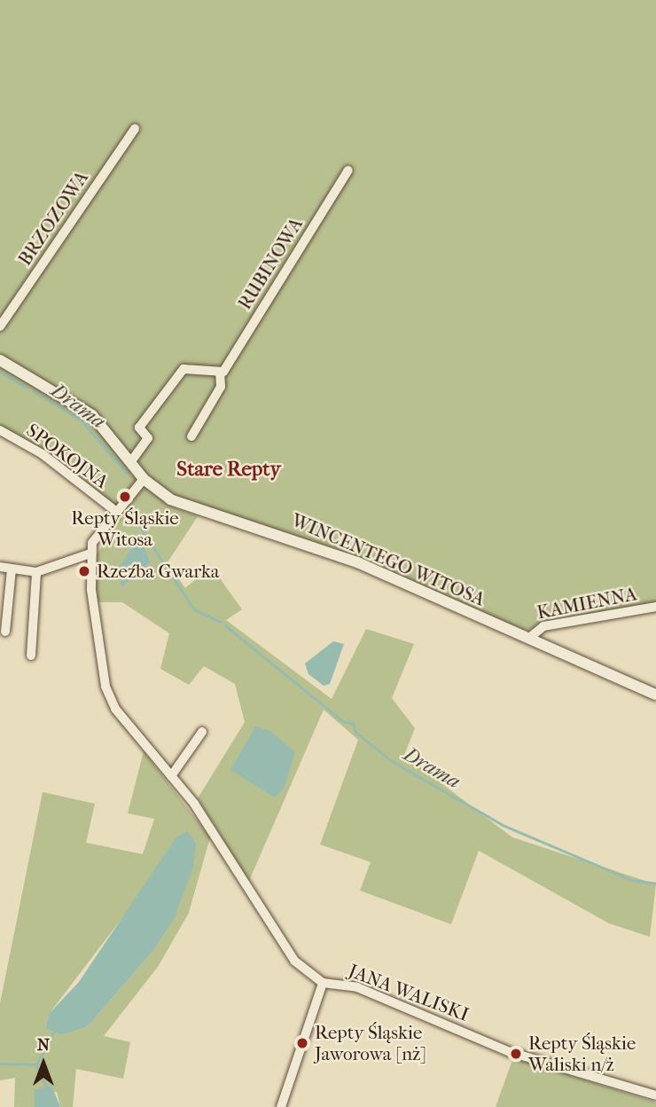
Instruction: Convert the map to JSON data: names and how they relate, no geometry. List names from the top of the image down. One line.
{"streets":{"street":["BRZOZOWA","RUBINOWA","SPOKOJNA","WINCENTEGO WITOSA","KAMIENNA","JANA WALISKI"]},"crossings":[["WINCENTEGO WITOSA","KAMIENNA"]],"districts":["Stare Repty"],"water":["Drama"],"places":["Repty Śląskie Witosa","Rzeźba Gwarka","Repty Śląskie Jaworowa [nż]","Repty Śląskie Waliski n/ż"],"north":"top"}
